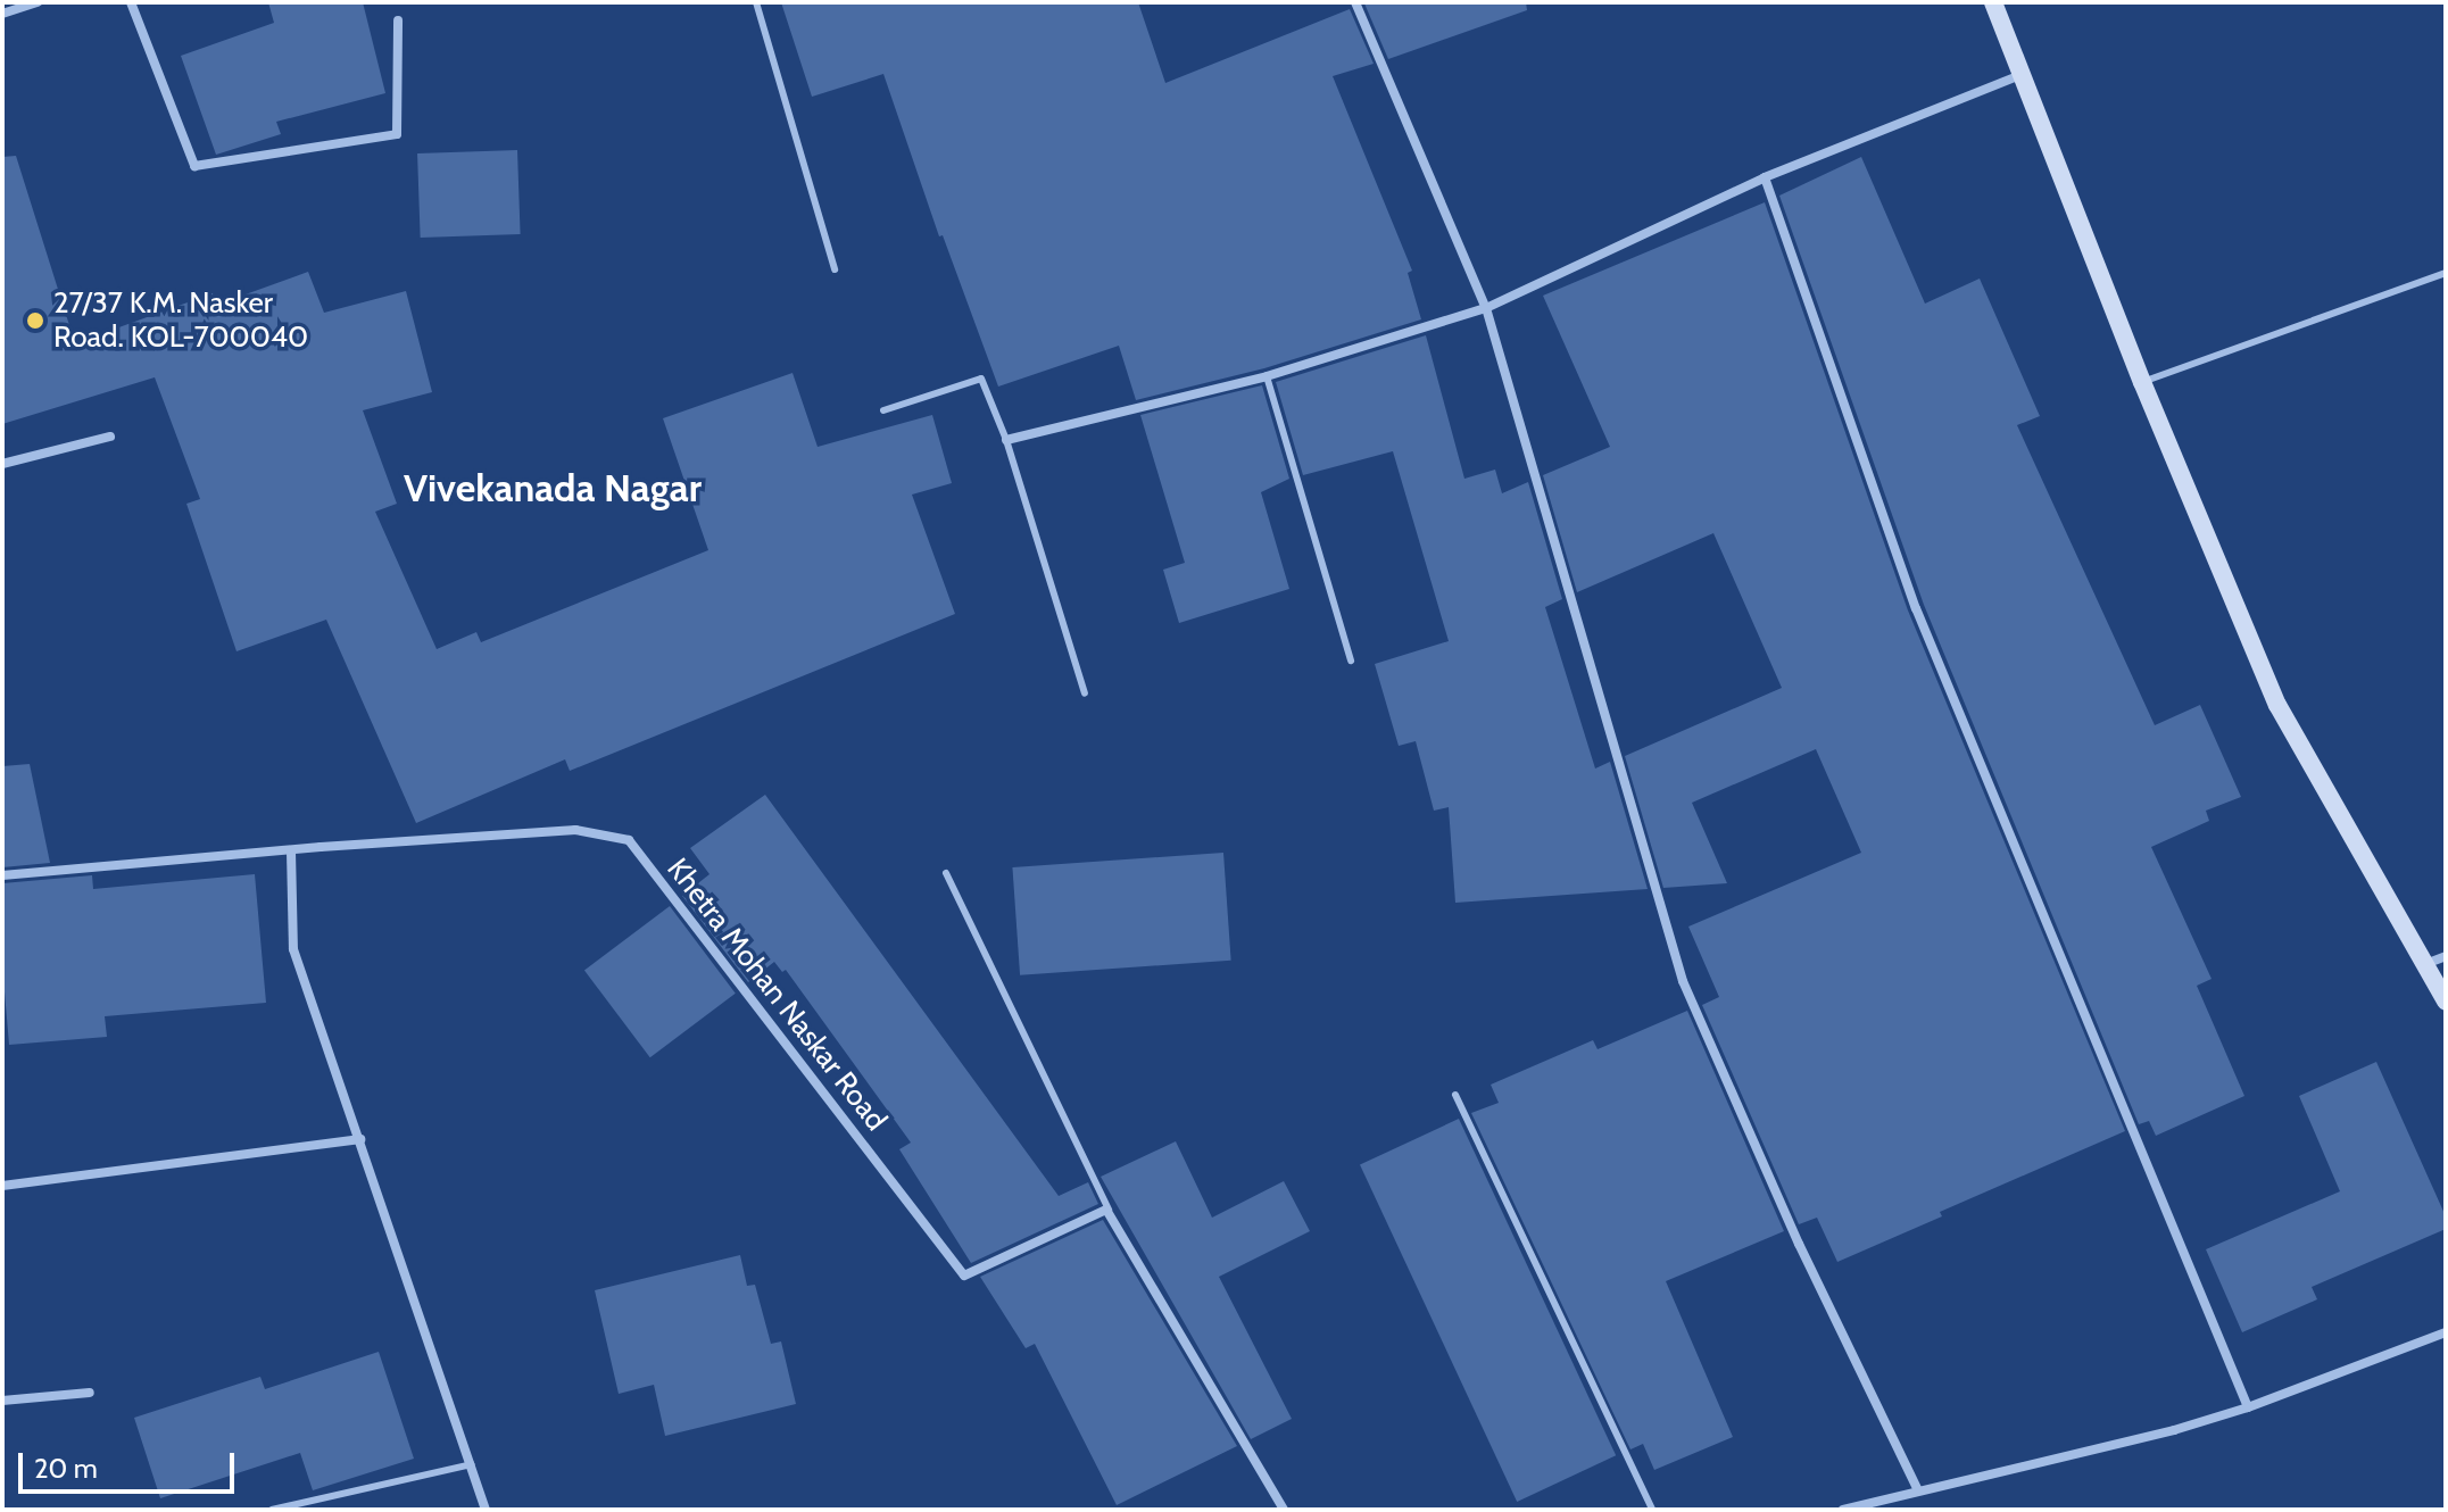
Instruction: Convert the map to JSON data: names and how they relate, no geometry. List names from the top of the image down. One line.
{"streets":{"street":["Khetra Mohan Naskar Road"]},"districts":["Vivekanada Nagar"],"places":["27/37 K.M. Nasker Road. KOL-700040"],"scale_bar":"20 m"}
